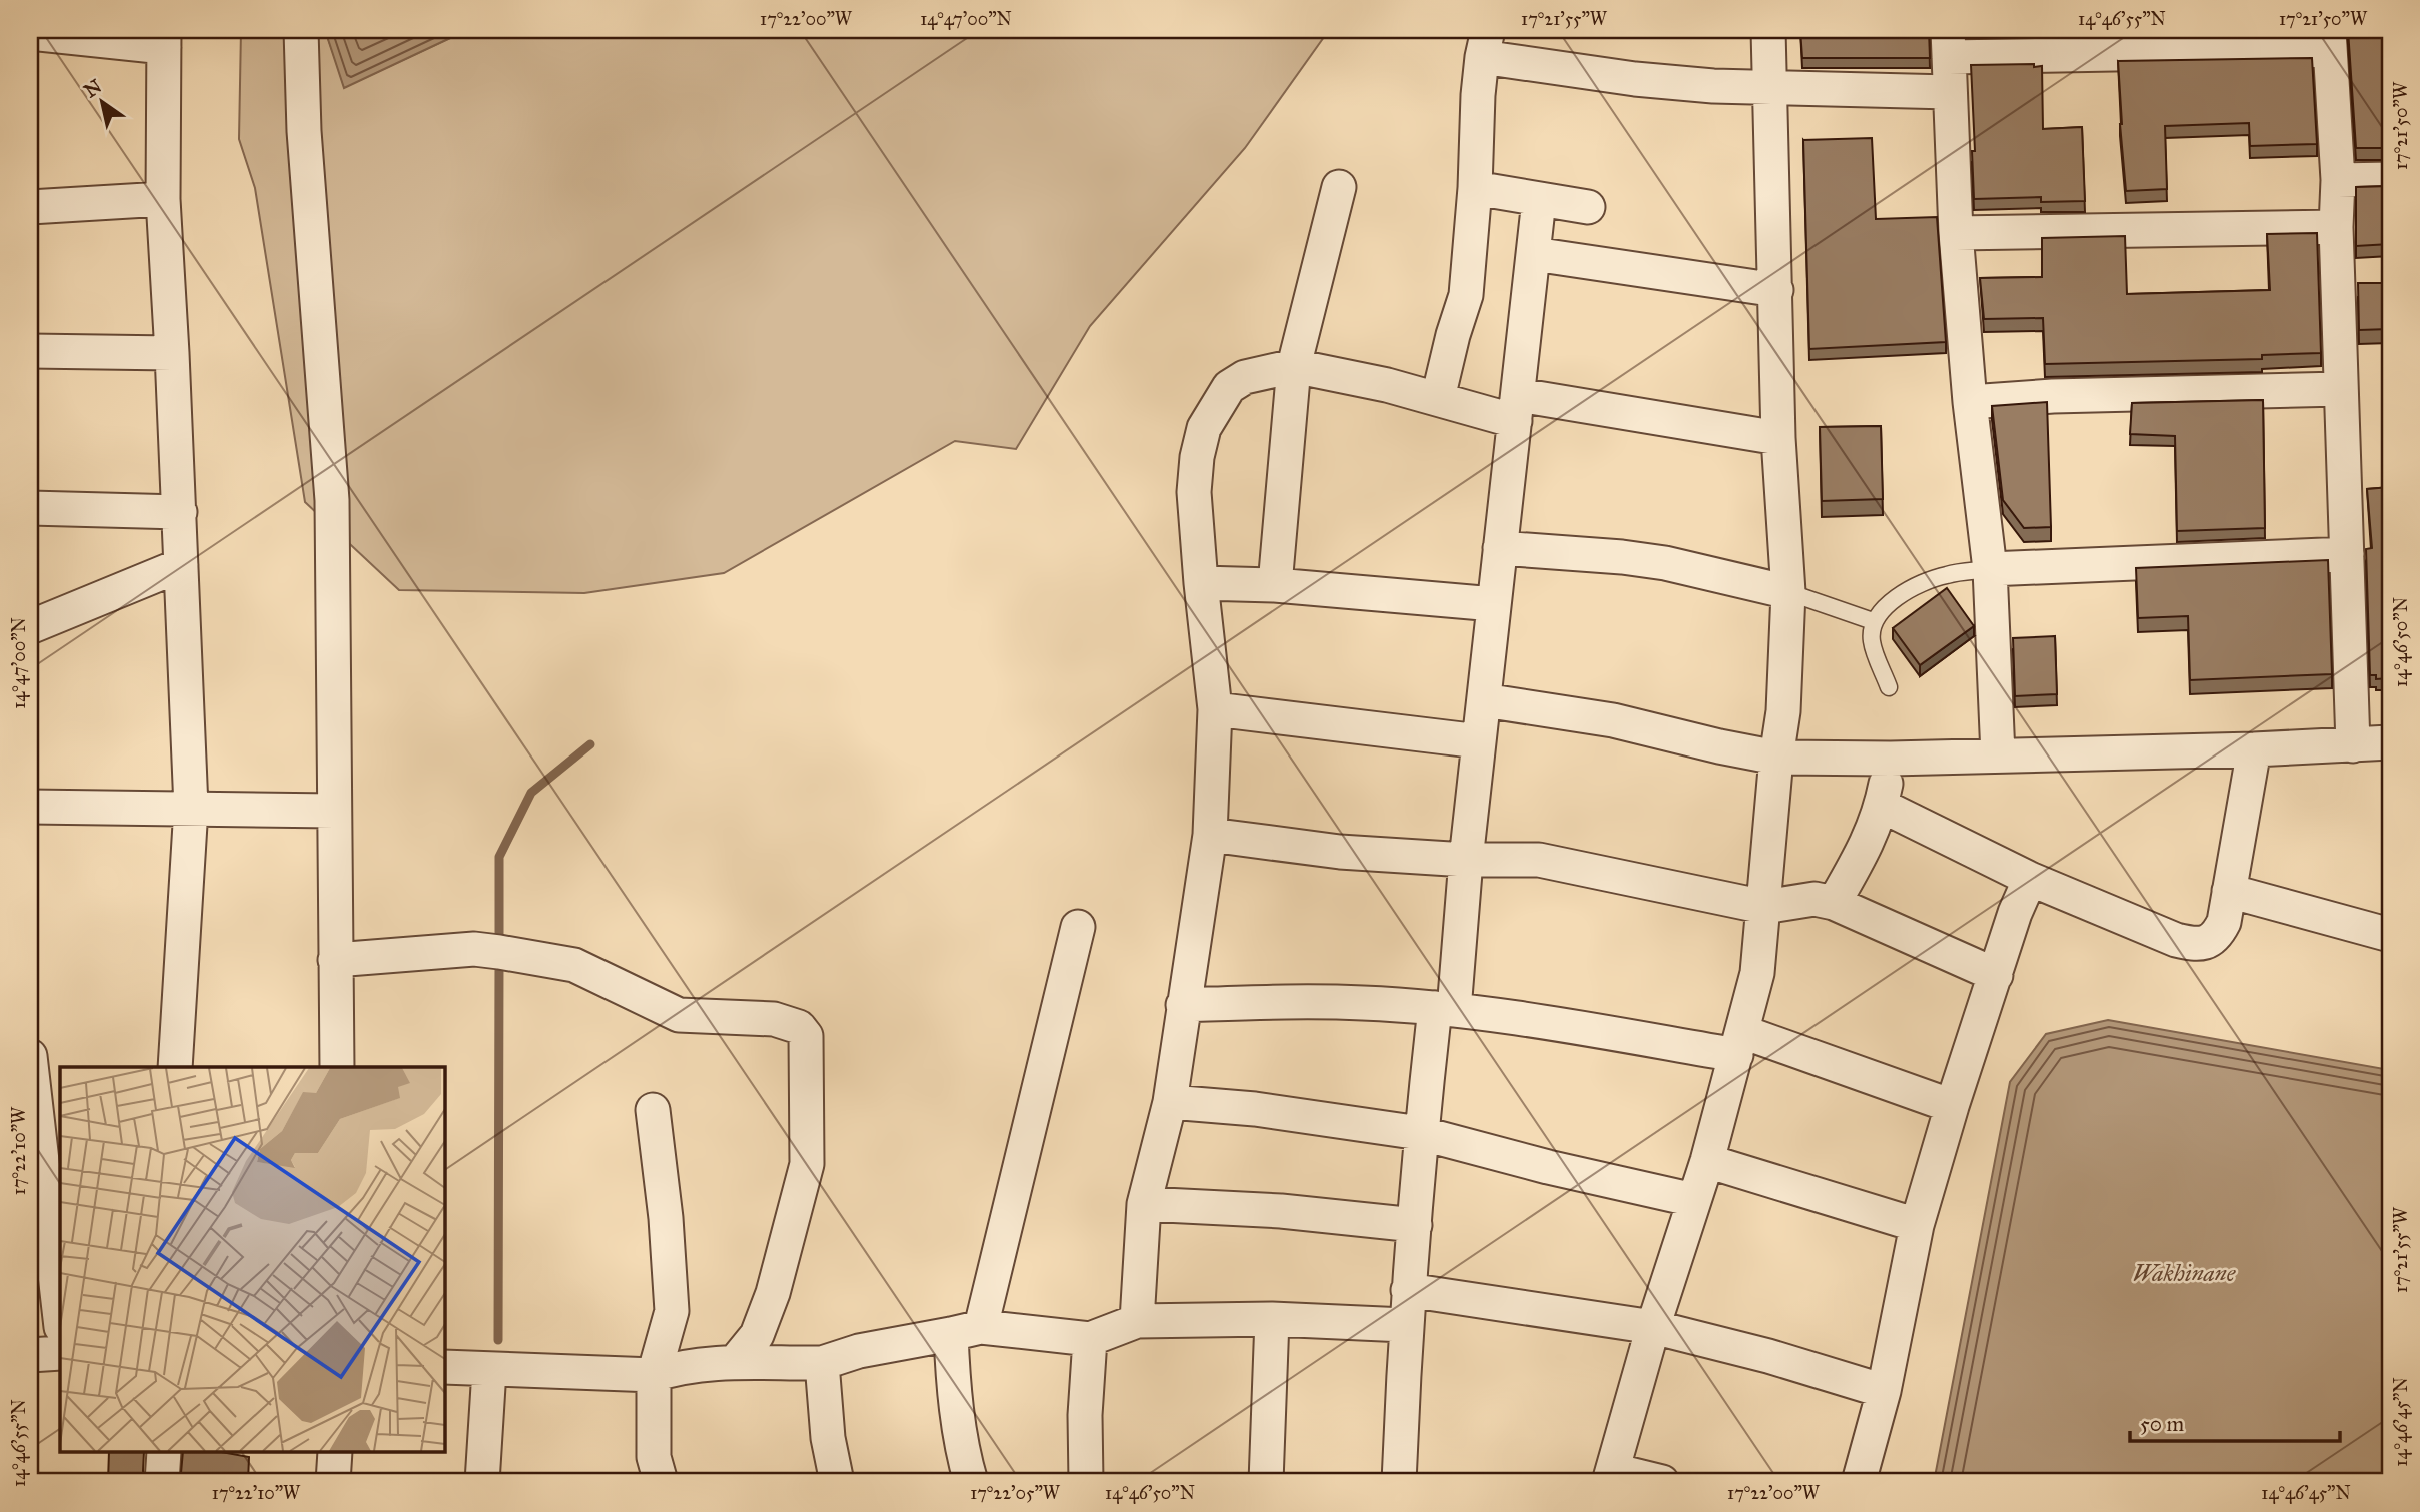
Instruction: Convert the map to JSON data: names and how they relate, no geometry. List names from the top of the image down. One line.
{"water":["Wakhinane"],"scale_bar":"50 m","north":"top left","coordinates":["17°22'00\"W","14°47'00\"N","17°21'55\"W","14°46'55\"N","17°21'50\"W","14°46'50\"N","17°22'10\"W","14°46'45\"N","17°22'05\"W"]}
